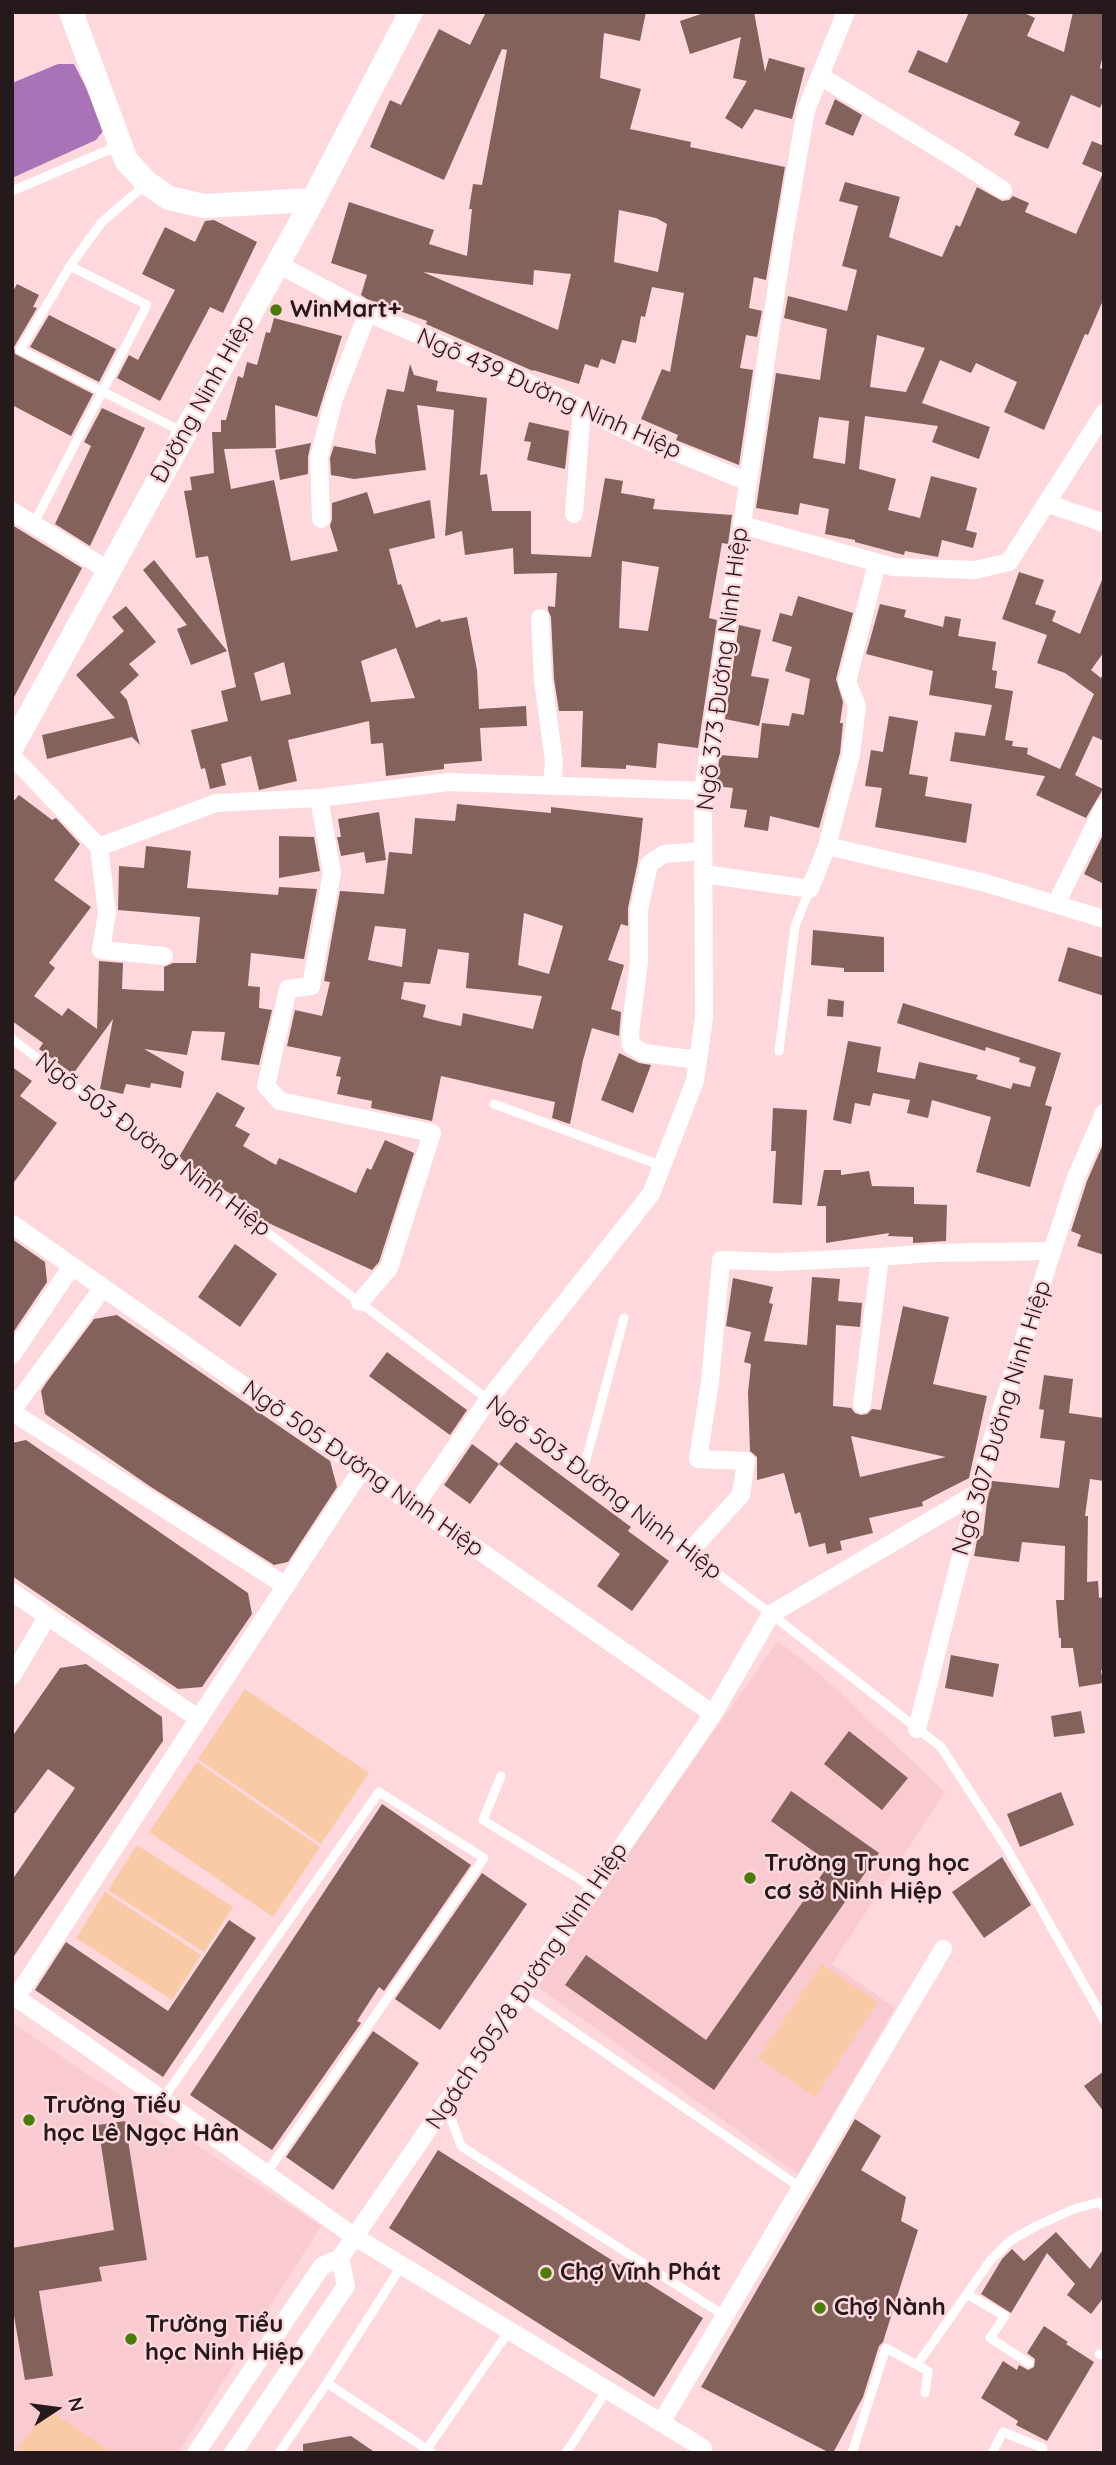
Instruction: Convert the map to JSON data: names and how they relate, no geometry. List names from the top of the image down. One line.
{"streets":{"main road":["Đường Ninh Hiệp"],"street":["Ngõ 439 Đường Ninh Hiệp","Ngõ 373 Đường Ninh Hiệp","Ngõ 307 Đường Ninh Hiệp","Ngõ 505 Đường Ninh Hiệp","Ngách 505/8 Đường Ninh Hiệp"],"lane":["Ngõ 503 Đường Ninh Hiệp"]},"crossings":[["Ngõ 439 Đường Ninh Hiệp","Đường Ninh Hiệp"],["Ngõ 439 Đường Ninh Hiệp","Ngõ 373 Đường Ninh Hiệp"],["Ngõ 373 Đường Ninh Hiệp","Ngõ 503 Đường Ninh Hiệp"],["Ngõ 373 Đường Ninh Hiệp","Ngõ 505 Đường Ninh Hiệp"],["Ngõ 503 Đường Ninh Hiệp","Ngõ 307 Đường Ninh Hiệp"],["Ngõ 503 Đường Ninh Hiệp","Ngách 505/8 Đường Ninh Hiệp"],["Ngõ 505 Đường Ninh Hiệp","Ngách 505/8 Đường Ninh Hiệp"]],"places":["WinMart+","Trường Trung học cơ sở Ninh Hiệp","Trường Tiểu học Lê Ngọc Hân","Chợ Vĩnh Phát","Chợ Nành","Trường Tiểu học Ninh Hiệp"],"north":"right"}
